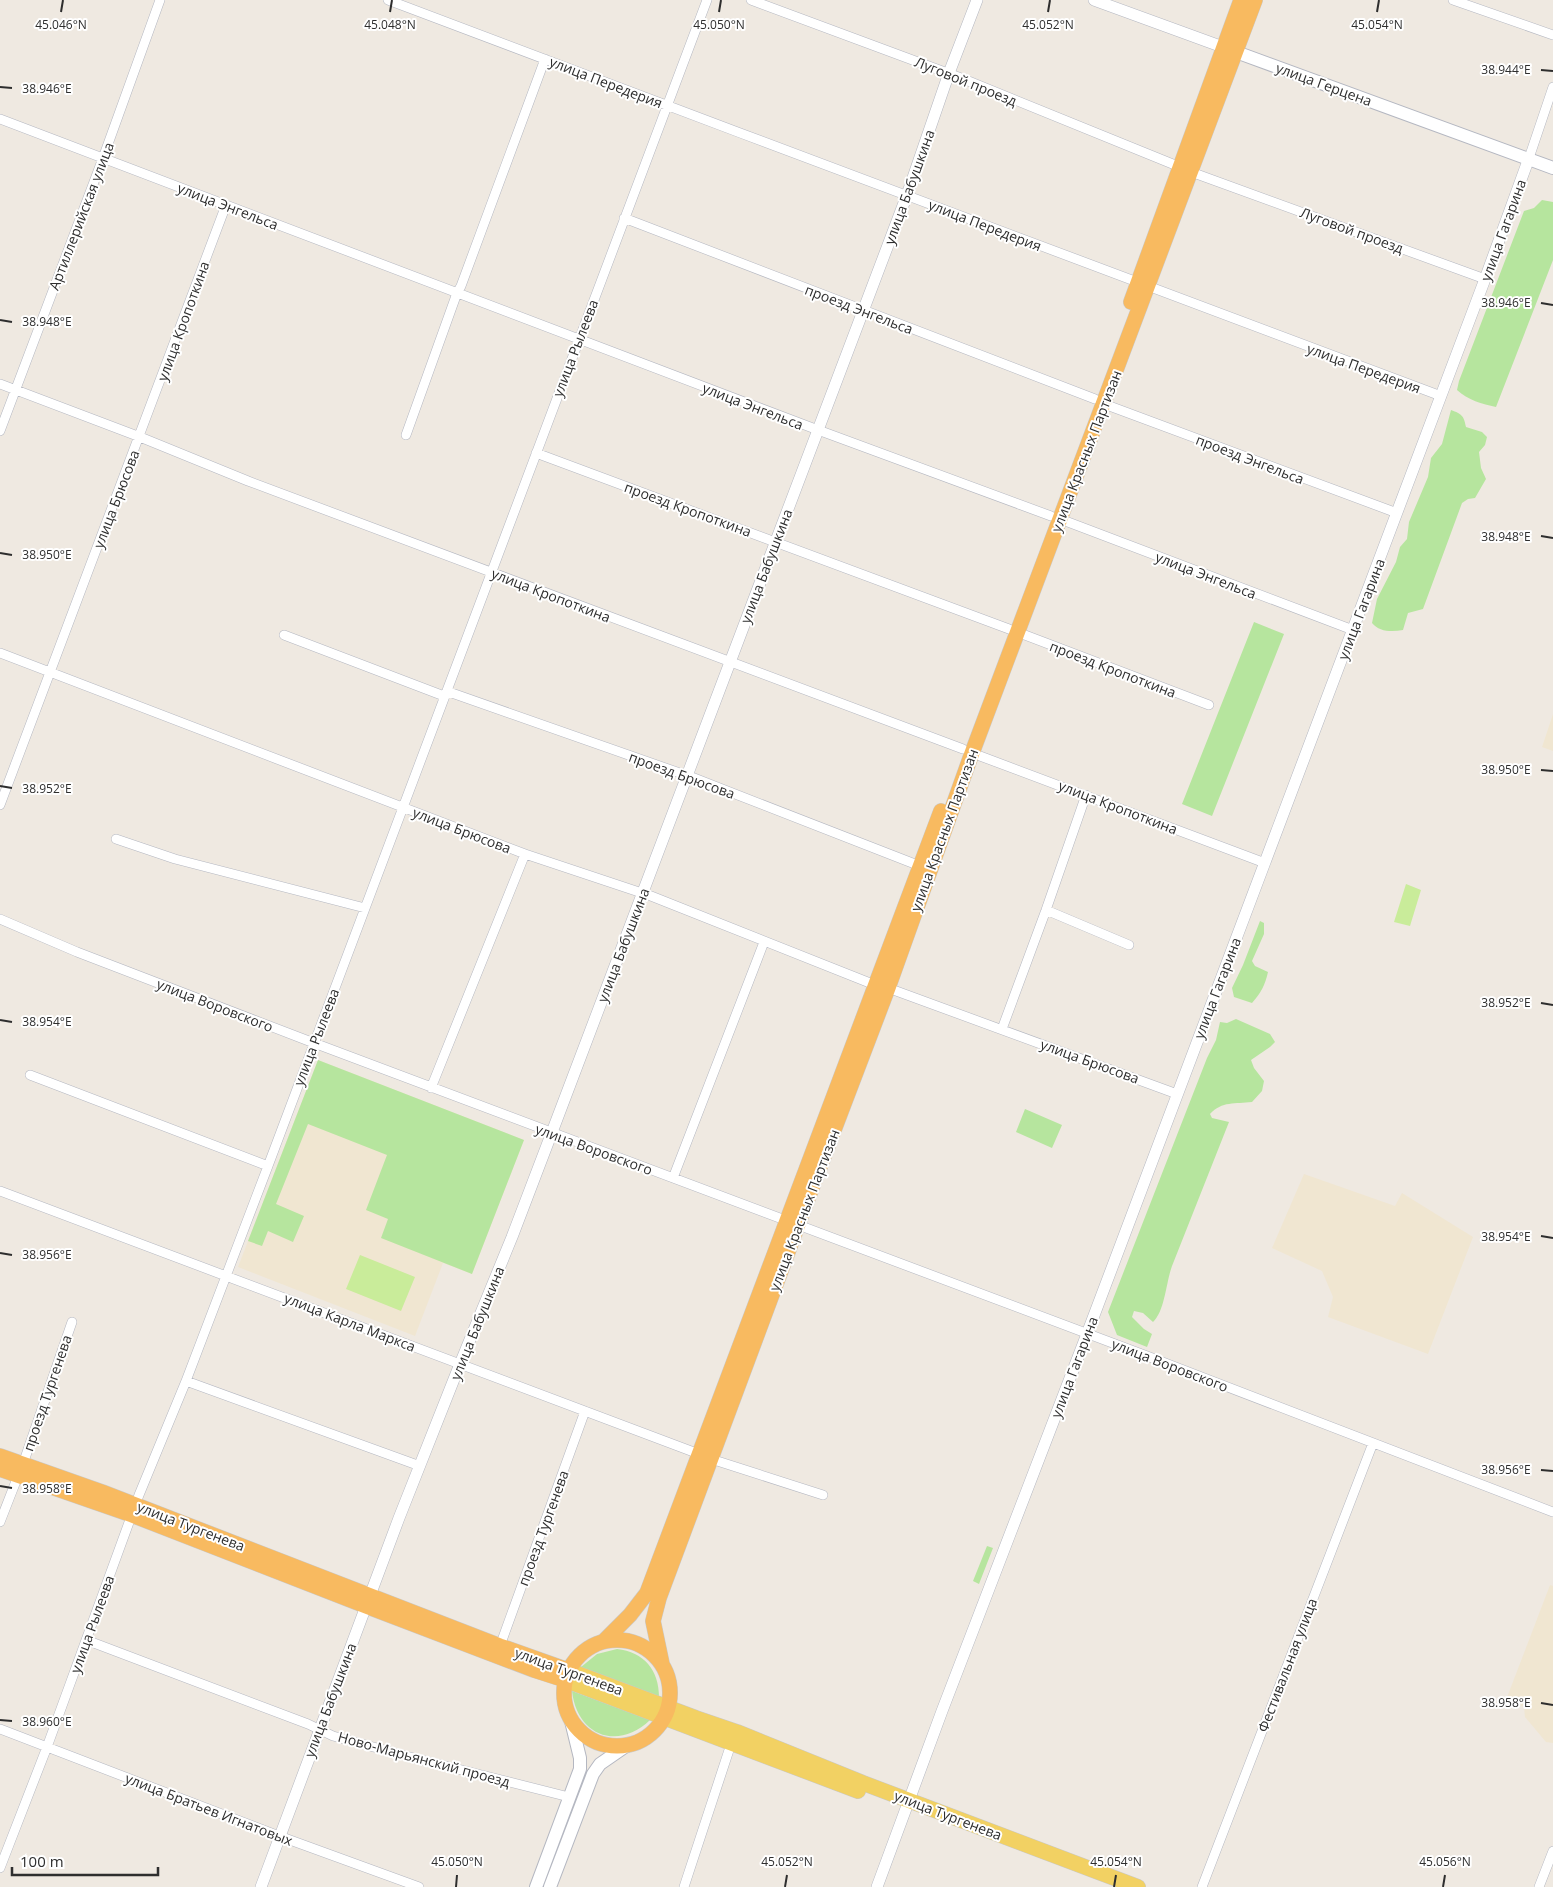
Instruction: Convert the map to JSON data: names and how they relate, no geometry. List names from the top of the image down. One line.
{"streets":{"highway":["улица Красных Партизан","улица Тургенева"],"main road":["улица Герцена"],"street":["Луговой проезд","улица Передерия","улица Бабушкина","улица Энгельса","Артиллерийская улица","улица Гагарина","проезд Энгельса","улица Кропоткина","улица Рылеева","улица Брюсова","проезд Кропоткина","проезд Брюсова","улица Воровского","улица Карла Маркса","проезд Тургенева","Фестивальная улица","Ново-Марьянский проезд","улица Братьев Игнатовых"]},"crossings":[["Луговой проезд","улица Бабушкина"],["Луговой проезд","улица Гагарина"],["Луговой проезд","улица Красных Партизан"],["улица Передерия","улица Бабушкина"],["улица Передерия","улица Гагарина"],["улица Передерия","улица Рылеева"],["улица Передерия","улица Красных Партизан"],["улица Герцена","улица Гагарина"],["улица Герцена","улица Красных Партизан"],["улица Бабушкина","улица Энгельса"],["улица Бабушкина","проезд Энгельса"],["улица Бабушкина","улица Кропоткина"],["улица Бабушкина","улица Брюсова"],["улица Бабушкина","проезд Кропоткина"],["улица Бабушкина","проезд Брюсова"],["улица Бабушкина","улица Воровского"],["улица Бабушкина","улица Карла Маркса"],["улица Бабушкина","улица Тургенева"],["улица Бабушкина","Ново-Марьянский проезд"],["улица Бабушкина","улица Братьев Игнатовых"],["улица Энгельса","Артиллерийская улица"],["улица Энгельса","улица Гагарина"],["улица Энгельса","улица Кропоткина"],["улица Энгельса","улица Рылеева"],["улица Энгельса","улица Красных Партизан"],["Артиллерийская улица","улица Кропоткина"],["улица Гагарина","проезд Энгельса"],["улица Гагарина","улица Кропоткина"],["улица Гагарина","улица Брюсова"],["улица Гагарина","улица Воровского"],["улица Гагарина","улица Тургенева"],["проезд Энгельса","улица Рылеева"],["проезд Энгельса","улица Красных Партизан"],["улица Кропоткина","улица Рылеева"],["улица Кропоткина","улица Красных Партизан"],["улица Кропоткина","улица Брюсова"],["улица Рылеева","улица Брюсова"],["улица Рылеева","проезд Кропоткина"],["улица Рылеева","проезд Брюсова"],["улица Рылеева","улица Воровского"],["улица Рылеева","улица Карла Маркса"],["улица Рылеева","улица Тургенева"],["улица Рылеева","Ново-Марьянский проезд"],["улица Рылеева","улица Братьев Игнатовых"],["улица Красных Партизан","улица Брюсова"],["улица Красных Партизан","проезд Кропоткина"],["улица Красных Партизан","проезд Брюсова"],["улица Красных Партизан","улица Воровского"],["улица Красных Партизан","улица Карла Маркса"],["улица Красных Партизан","улица Тургенева"],["улица Воровского","Фестивальная улица"],["улица Карла Маркса","проезд Тургенева"],["проезд Тургенева","улица Тургенева"]],"scale_bar":"100 m","coordinates":["45.046°N","45.048°N","45.050°N","45.052°N","45.054°N","38.944°E","38.946°E","38.948°E","38.950°E","38.952°E","38.954°E","38.956°E","38.958°E","38.960°E","45.056°N"]}
